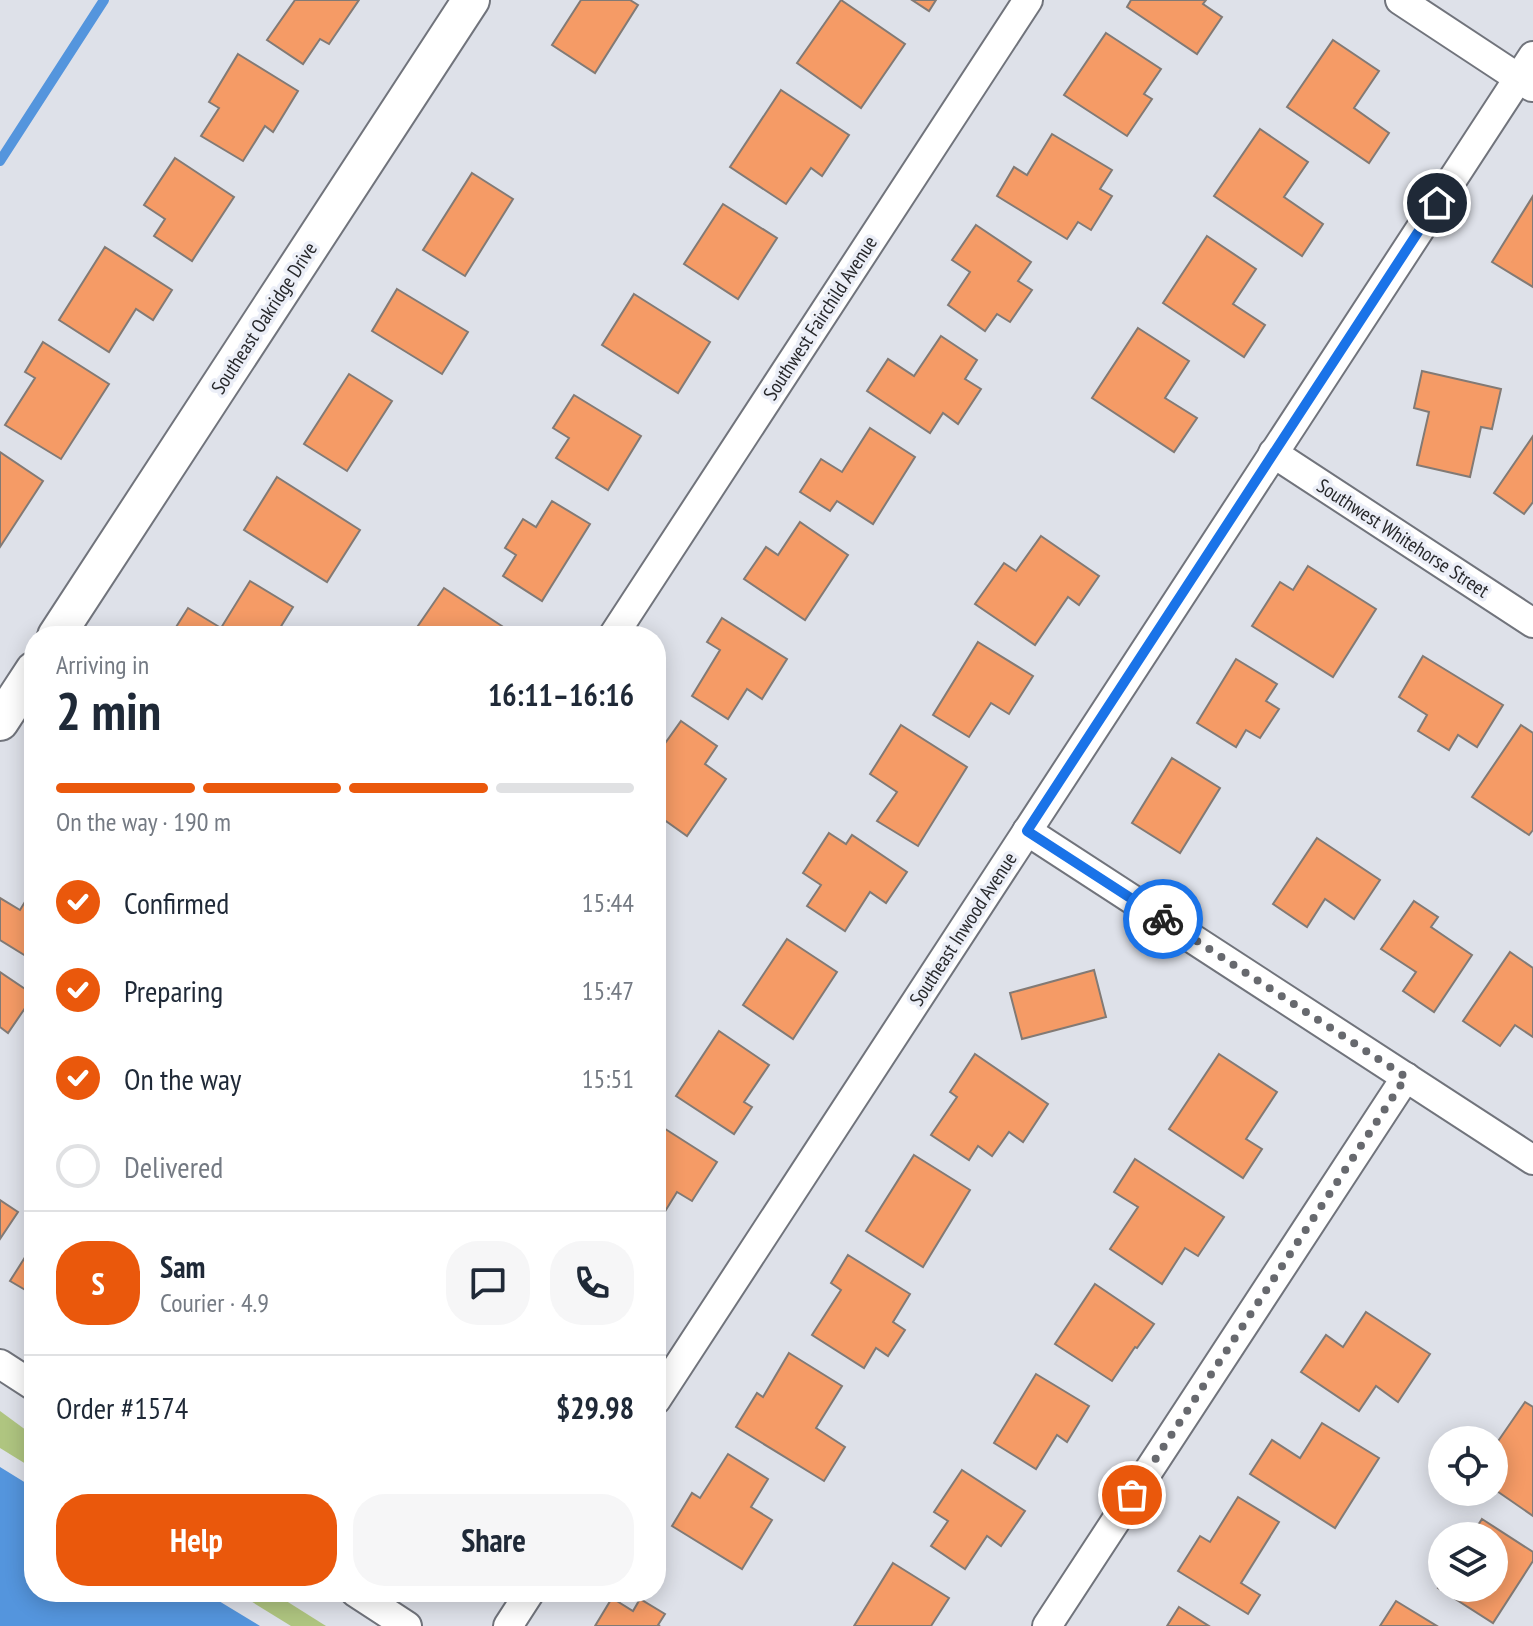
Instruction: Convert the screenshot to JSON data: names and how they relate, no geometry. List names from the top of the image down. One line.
{"streets":{"street":["Southeast Oakridge Drive","Southwest Fairchild Avenue","Southwest Whitehorse Street","Southeast Inwood Avenue"]},"crossings":[["Southwest Whitehorse Street","Southeast Inwood Avenue"]],"page":{"heading":["2 min","Arriving in","16:11–16:16"],"panel":["Sam","Courier · 4.9","Order #1574","$29.98"],"bar":"On the way · 190 m","list":[["Confirmed","15:44"],["Preparing","15:47"],["On the way","15:51"],"Delivered"],"round":"S","buttons":["Help","Share"]}}
